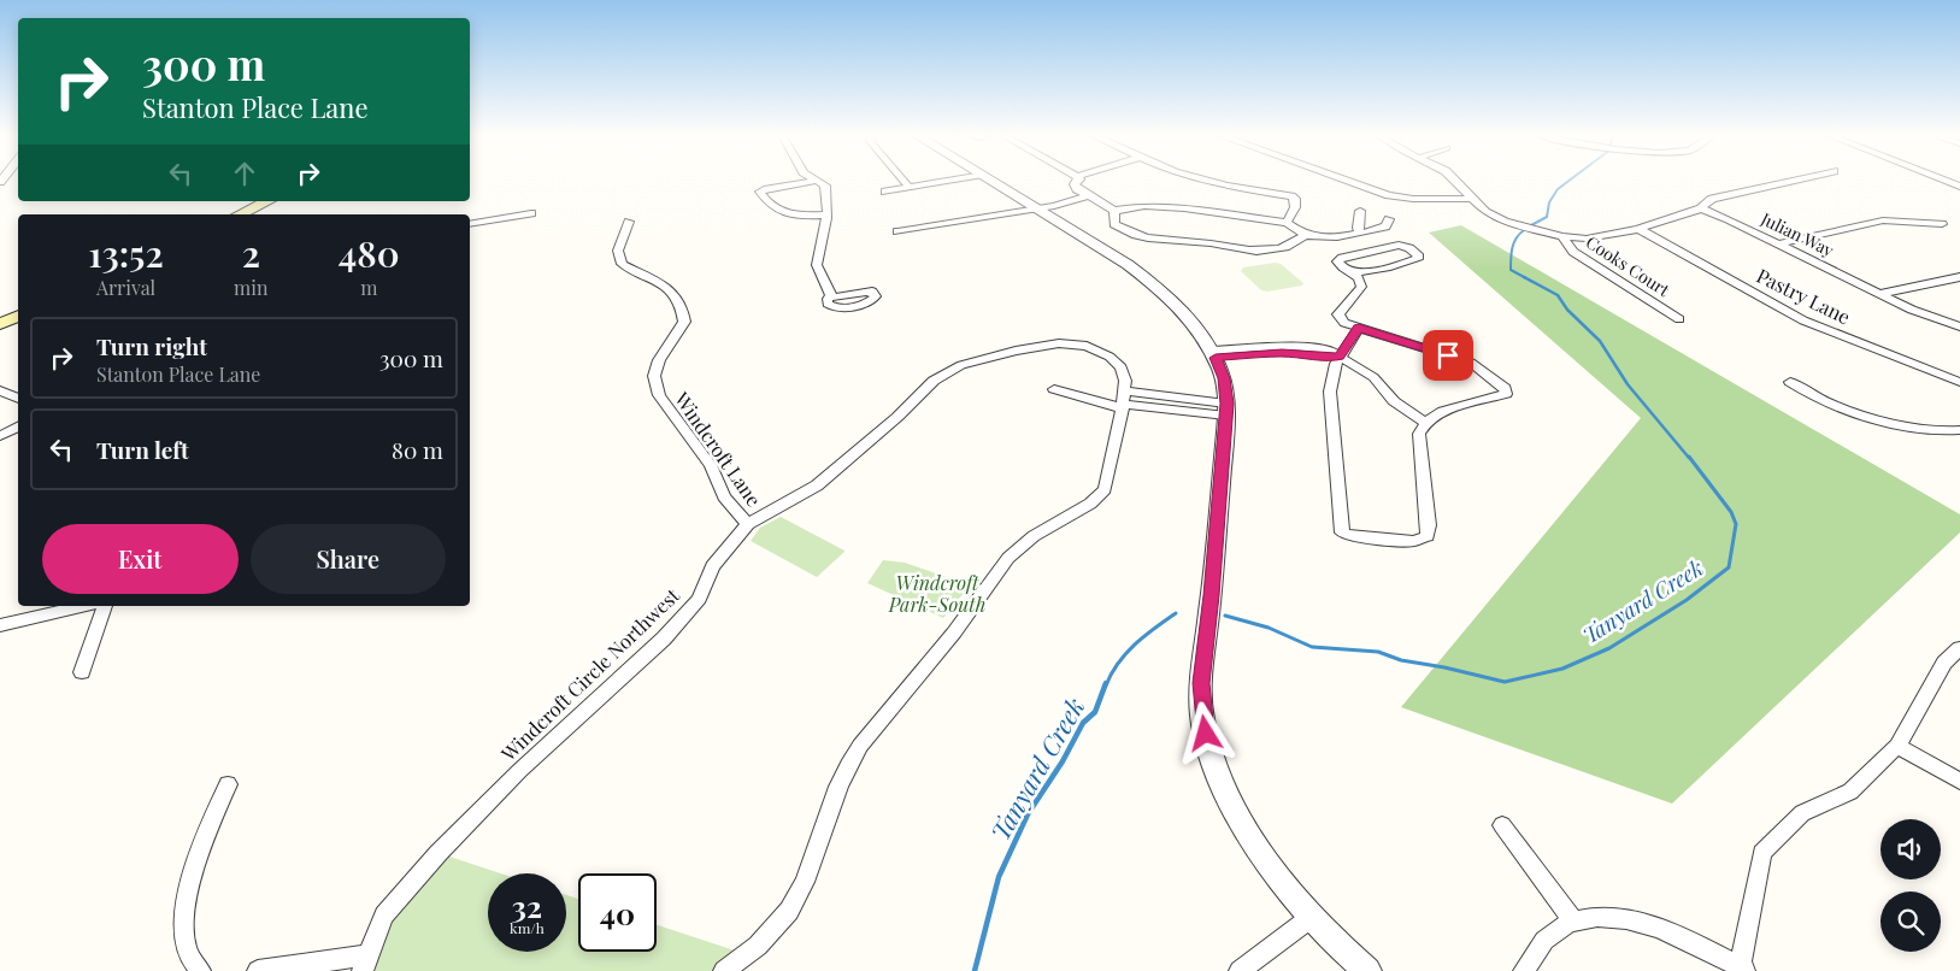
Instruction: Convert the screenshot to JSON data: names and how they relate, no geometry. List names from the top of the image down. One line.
{"streets":{"street":["Julian Way","Cooks Court","Pastry Lane","Windcroft Lane","Windcroft Circle Northwest"]},"crossings":[["Windcroft Lane","Windcroft Circle Northwest"]],"water":["Tanyard Creek"],"parks":["Windcroft Park-South"],"page":{"turn":["300 m","Stanton Place Lane"],"eta":["13:52","Arrival","2","min","480","m"],"list":[{"name":"Turn right","note":"Stanton Place Lane","value":"300 m"},{"name":"Turn left","value":"80 m"}],"buttons":["Exit","Share"],"speed":"32 km/h","limit":"40"}}
